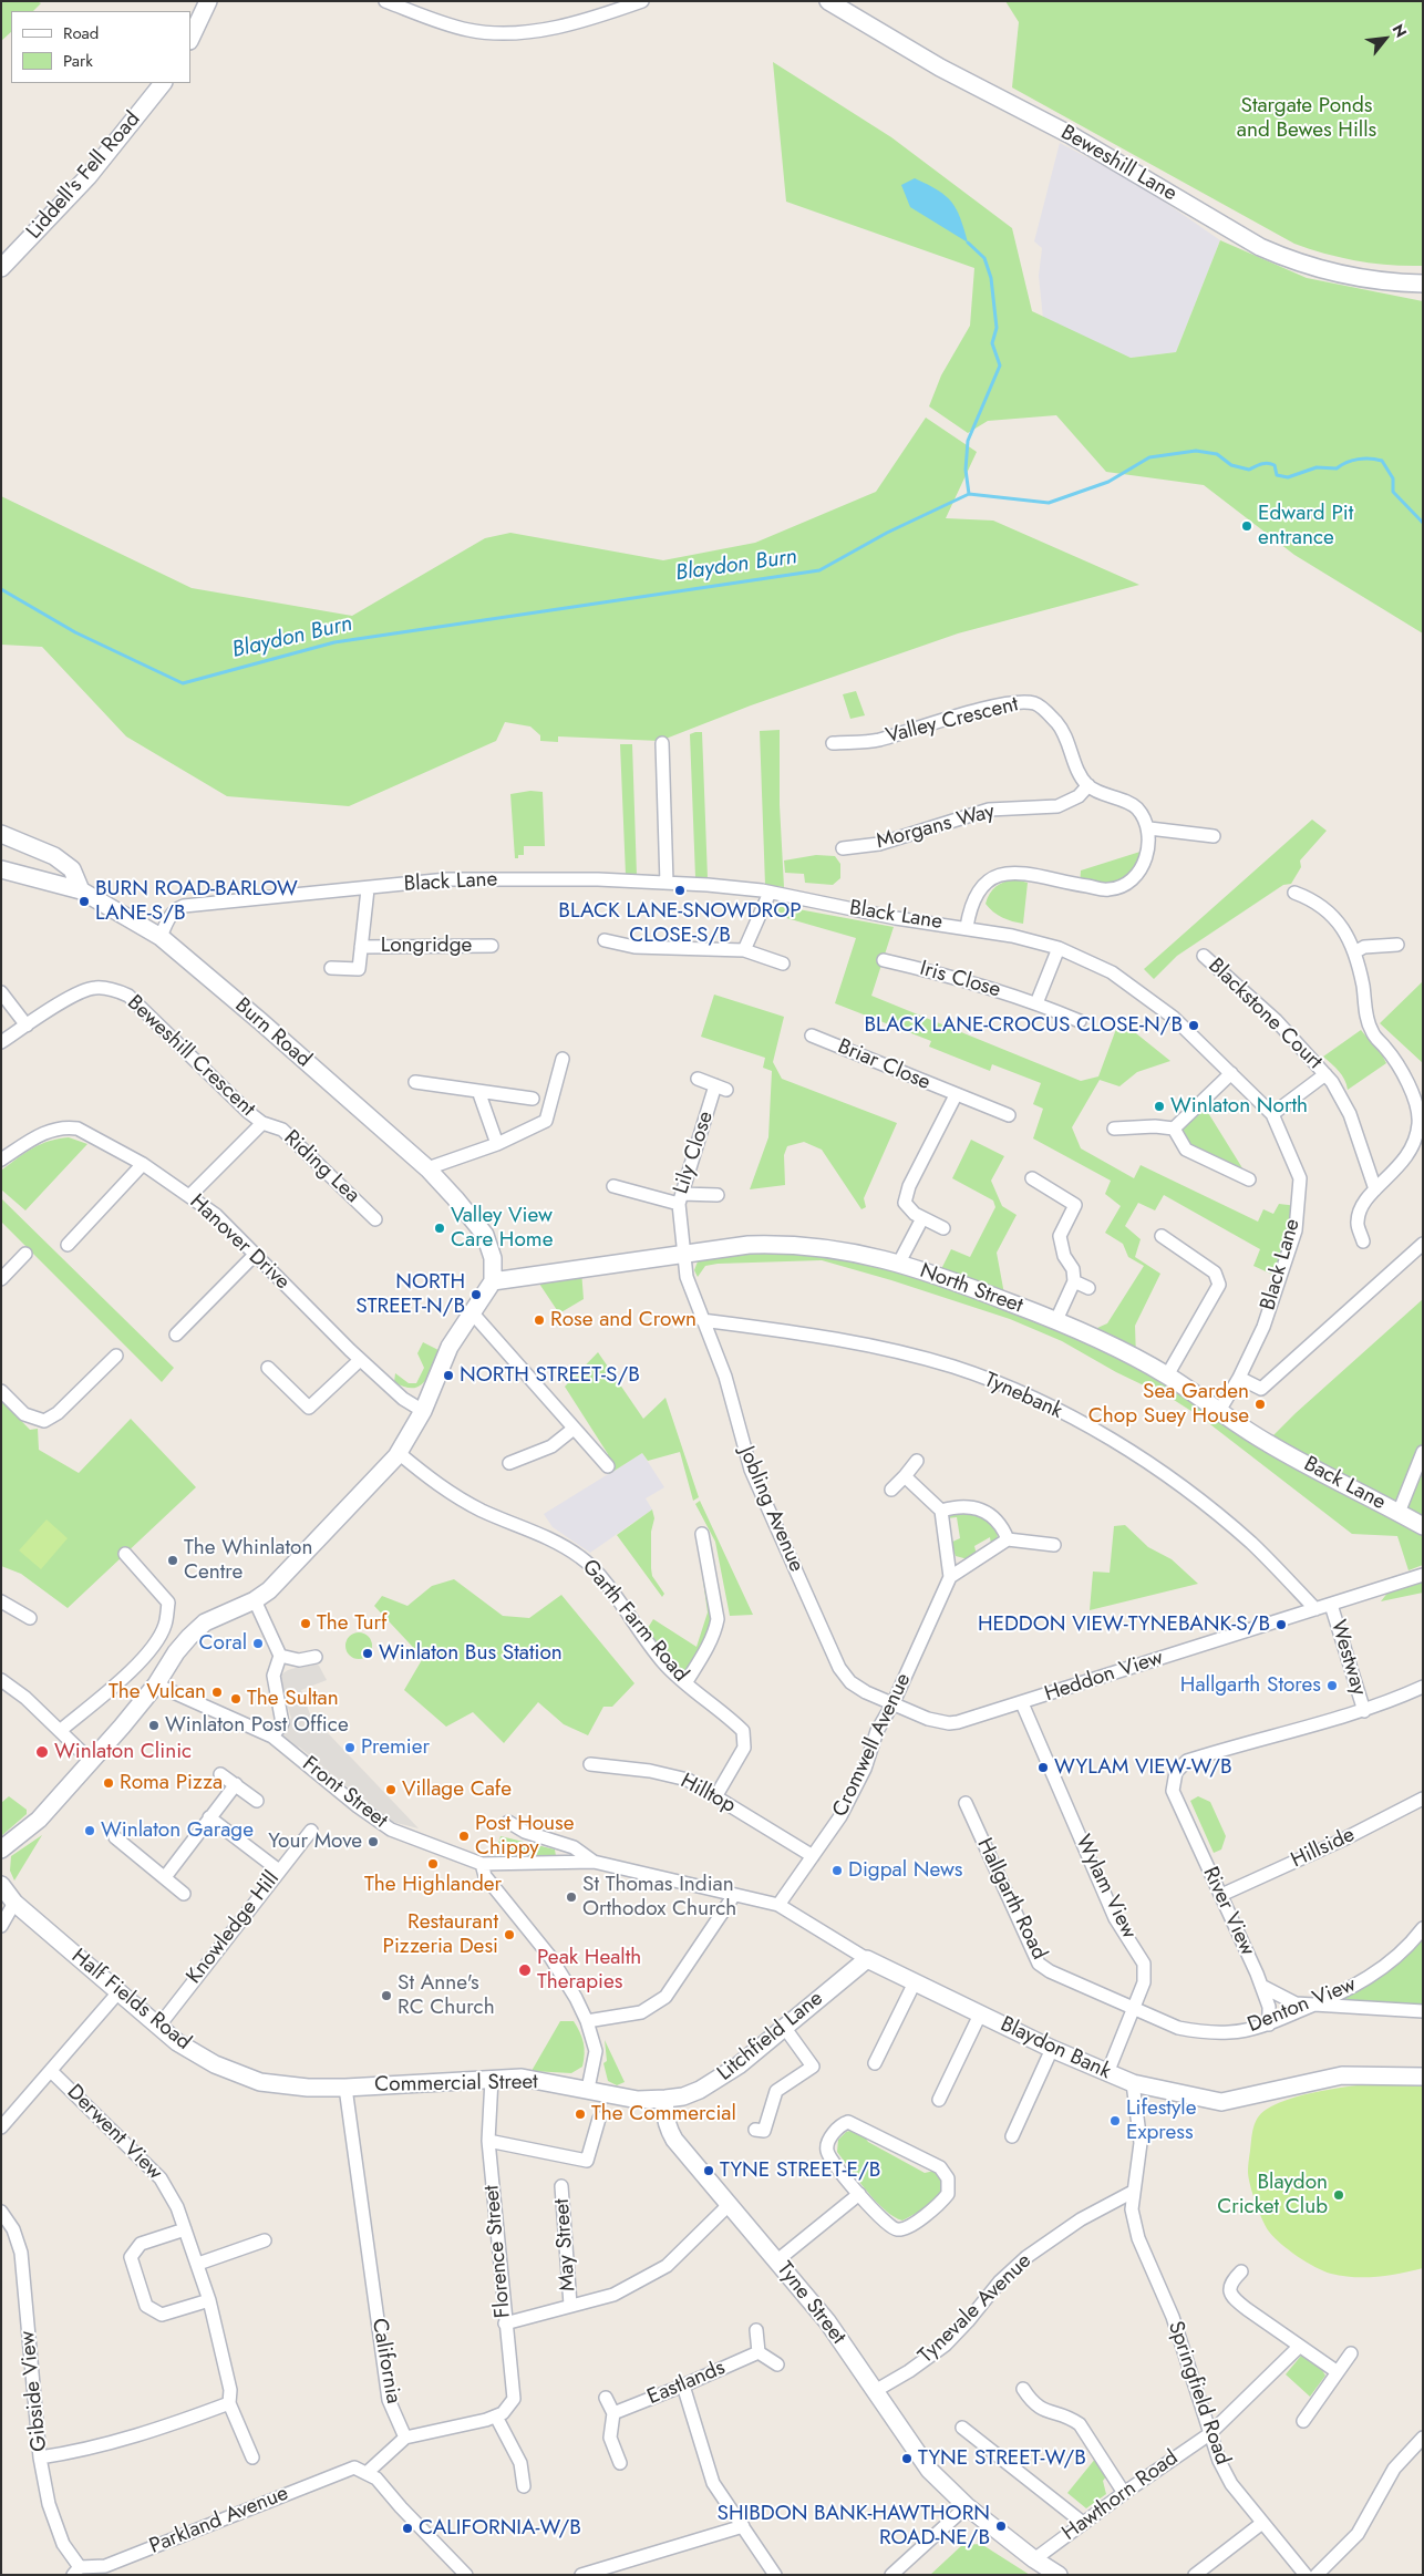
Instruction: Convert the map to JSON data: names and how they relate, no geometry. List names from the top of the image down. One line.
{"streets":{"street":["Beweshill Lane","Liddell's Fell Road","Valley Crescent","Morgans Way","Black Lane","Longridge","Iris Close","Blackstone Court","Burn Road","Beweshill Crescent","Briar Close","Lily Close","Riding Lea","Hanover Drive","North Street","Tynebank","Back Lane","Jobling Avenue","Garth Farm Road","Westway","Heddon View","Cromwell Avenue","Front Street","Hilltop","Hillside","Wylam View","Hallgarth Road","River View","Knowledge Hill","Half Fields Road","Denton View","Litchfield Lane","Blaydon Bank","Commercial Street","Derwent View","May Street","Florence Street","Tyne Street","Tynevale Avenue","California","Eastlands","Gibside View","Springfield Road","Hawthorn Road","Parkland Avenue"]},"crossings":[["Valley Crescent","Morgans Way"],["Black Lane","Blackstone Court"],["Black Lane","Burn Road"],["Black Lane","North Street"],["Burn Road","North Street"],["Beweshill Crescent","Riding Lea"],["Lily Close","North Street"],["Lily Close","Jobling Avenue"],["North Street","Back Lane"],["North Street","Jobling Avenue"],["Tynebank","Jobling Avenue"],["Tynebank","Heddon View"],["Jobling Avenue","Heddon View"],["Jobling Avenue","Cromwell Avenue"],["Garth Farm Road","Hilltop"],["Westway","Heddon View"],["Westway","River View"],["Heddon View","Cromwell Avenue"],["Heddon View","Wylam View"],["Cromwell Avenue","Hilltop"],["Cromwell Avenue","Blaydon Bank"],["Hillside","River View"],["Wylam View","Hallgarth Road"],["Wylam View","Denton View"],["Wylam View","Blaydon Bank"],["Hallgarth Road","Denton View"],["River View","Denton View"],["Knowledge Hill","Half Fields Road"],["Half Fields Road","Commercial Street"],["Half Fields Road","California"],["Litchfield Lane","Blaydon Bank"],["Litchfield Lane","Commercial Street"],["Litchfield Lane","Tyne Street"],["Blaydon Bank","Springfield Road"],["Commercial Street","Florence Street"],["Commercial Street","Tyne Street"],["Commercial Street","California"],["Tyne Street","Tynevale Avenue"],["Tyne Street","Hawthorn Road"],["Tynevale Avenue","Springfield Road"],["Gibside View","Parkland Avenue"],["Springfield Road","Hawthorn Road"]],"water":["Blaydon Burn"],"parks":["Stargate Ponds and Bewes Hills"],"places":["Edward Pit entrance","BLACK LANE-SNOWDROP CLOSE-S/B","BURN ROAD-BARLOW LANE-S/B","BLACK LANE-CROCUS CLOSE-N/B","Winlaton North","Valley View Care Home","NORTH STREET-N/B","Rose and Crown","NORTH STREET-S/B","Sea Garden Chop Suey House","The Whinlaton Centre","The Turf","HEDDON VIEW-TYNEBANK-S/B","Coral","Winlaton Bus Station","Hallgarth Stores","The Vulcan","The Sultan","Winlaton Post Office","Premier","Winlaton Clinic","WYLAM VIEW-W/B","Roma Pizza","Village Cafe","Winlaton Garage","Post House Chippy","Your Move","The Highlander","Digpal News","St Thomas Indian Orthodox Church","Restaurant Pizzeria Desi","Peak Health Therapies","St Anne's RC Church","The Commercial","Lifestyle Express","TYNE STREET-E/B","Blaydon Cricket Club","TYNE STREET-W/B","SHIBDON BANK-HAWTHORN ROAD-NE/B","CALIFORNIA-W/B"],"legend":["Road","Park"],"north":"top right"}
